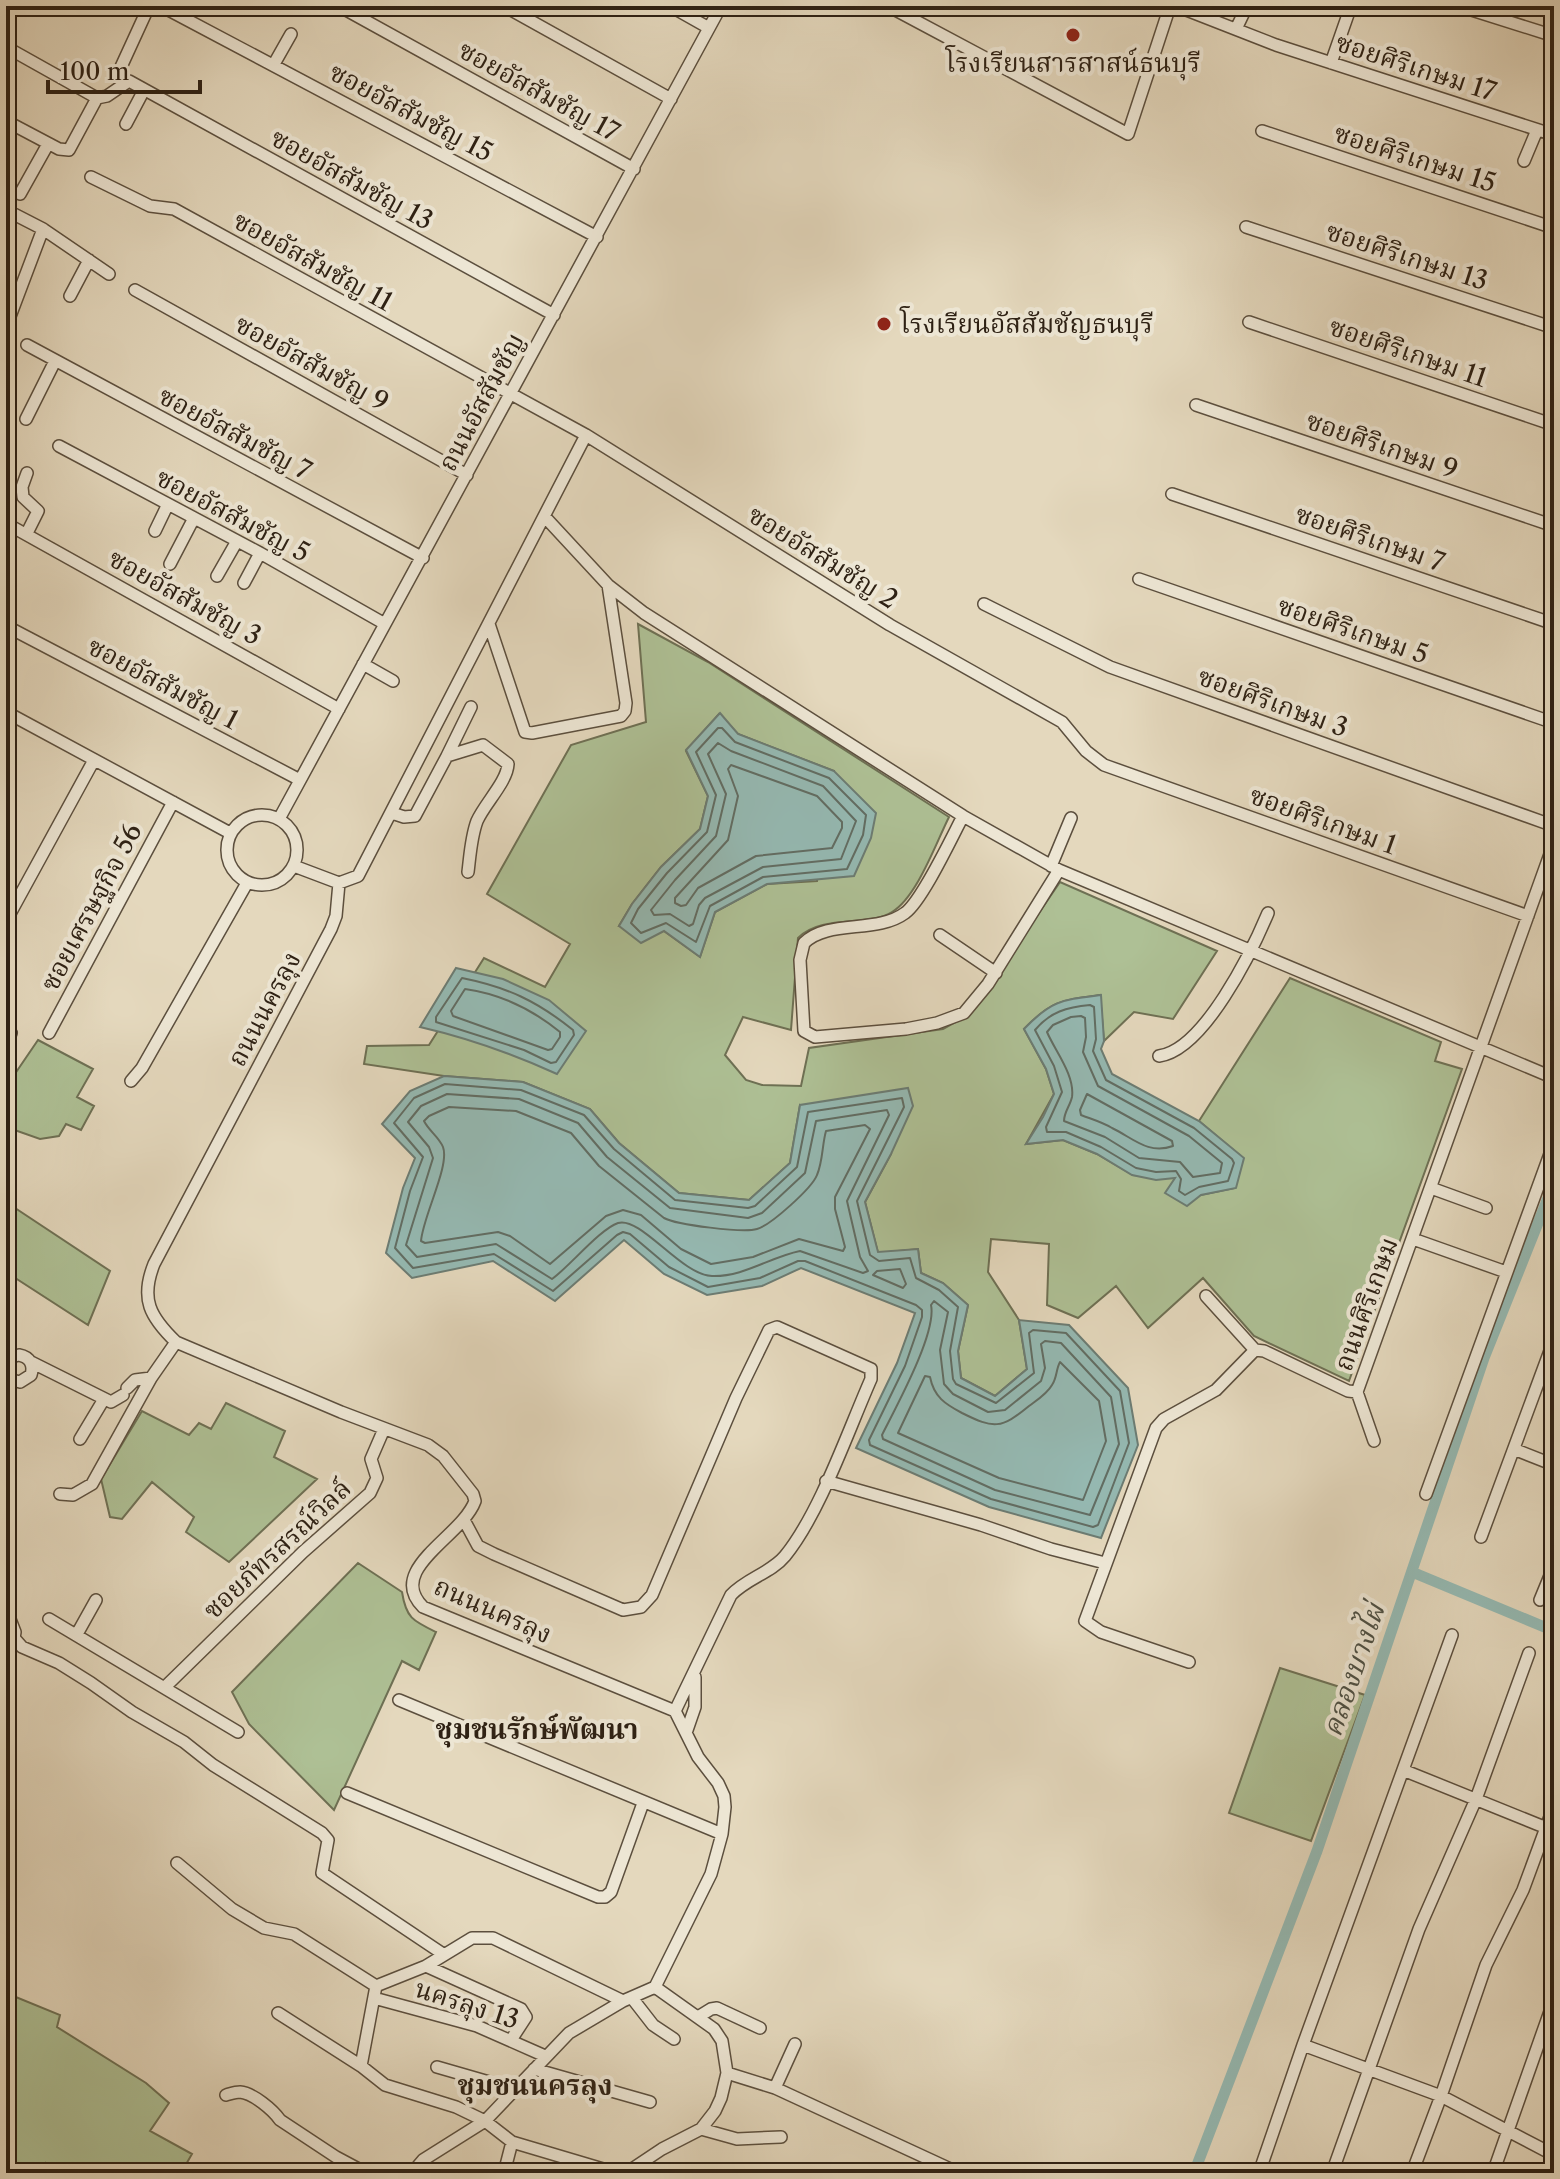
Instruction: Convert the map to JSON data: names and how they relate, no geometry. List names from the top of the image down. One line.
{"streets":{"street":["ซอยศิริเกษม 17","ซอยอัสสัมชัญ 17","ซอยอัสสัมชัญ 15","ซอยศิริเกษม 15","ซอยอัสสัมชัญ 13","ซอยศิริเกษม 13","ซอยอัสสัมชัญ 11","ซอยศิริเกษม 11","ซอยอัสสัมชัญ 9","ถนนอัสสัมชัญ","ซอยอัสสัมชัญ 7","ซอยศิริเกษม 9","ซอยอัสสัมชัญ 5","ซอยศิริเกษม 7","ซอยอัสสัมชัญ 2","ซอยอัสสัมชัญ 3","ซอยศิริเกษม 5","ซอยอัสสัมชัญ 1","ซอยศิริเกษม 3","ซอยศิริเกษม 1","ซอยเศรษฐกิจ 56","ถนนนครลุง","ถนนศิริเกษม","ซอยภัทรสรณ์วิลล์","นครลุง 13"]},"crossings":[["ซอยอัสสัมชัญ 17","ถนนอัสสัมชัญ"],["ซอยอัสสัมชัญ 15","ถนนอัสสัมชัญ"],["ซอยอัสสัมชัญ 13","ถนนอัสสัมชัญ"],["ซอยอัสสัมชัญ 11","ถนนอัสสัมชัญ"],["ซอยอัสสัมชัญ 11","ซอยอัสสัมชัญ 2"],["ซอยอัสสัมชัญ 9","ถนนอัสสัมชัญ"],["ถนนอัสสัมชัญ","ซอยอัสสัมชัญ 7"],["ถนนอัสสัมชัญ","ซอยอัสสัมชัญ 5"],["ถนนอัสสัมชัญ","ซอยอัสสัมชัญ 2"],["ถนนอัสสัมชัญ","ซอยอัสสัมชัญ 3"],["ถนนอัสสัมชัญ","ซอยอัสสัมชัญ 1"],["ซอยอัสสัมชัญ 2","ซอยศิริเกษม 1"],["ซอยศิริเกษม 1","ถนนศิริเกษม"],["ถนนนครลุง","ซอยภัทรสรณ์วิลล์"]],"districts":["ชุมชนรักษ์พัฒนา","ชุมชนนครลุง"],"water":["คลองบางไผ่"],"places":["โรงเรียนสารสาสน์ธนบุรี","โรงเรียนอัสสัมชัญธนบุรี"],"scale_bar":"100 m"}
